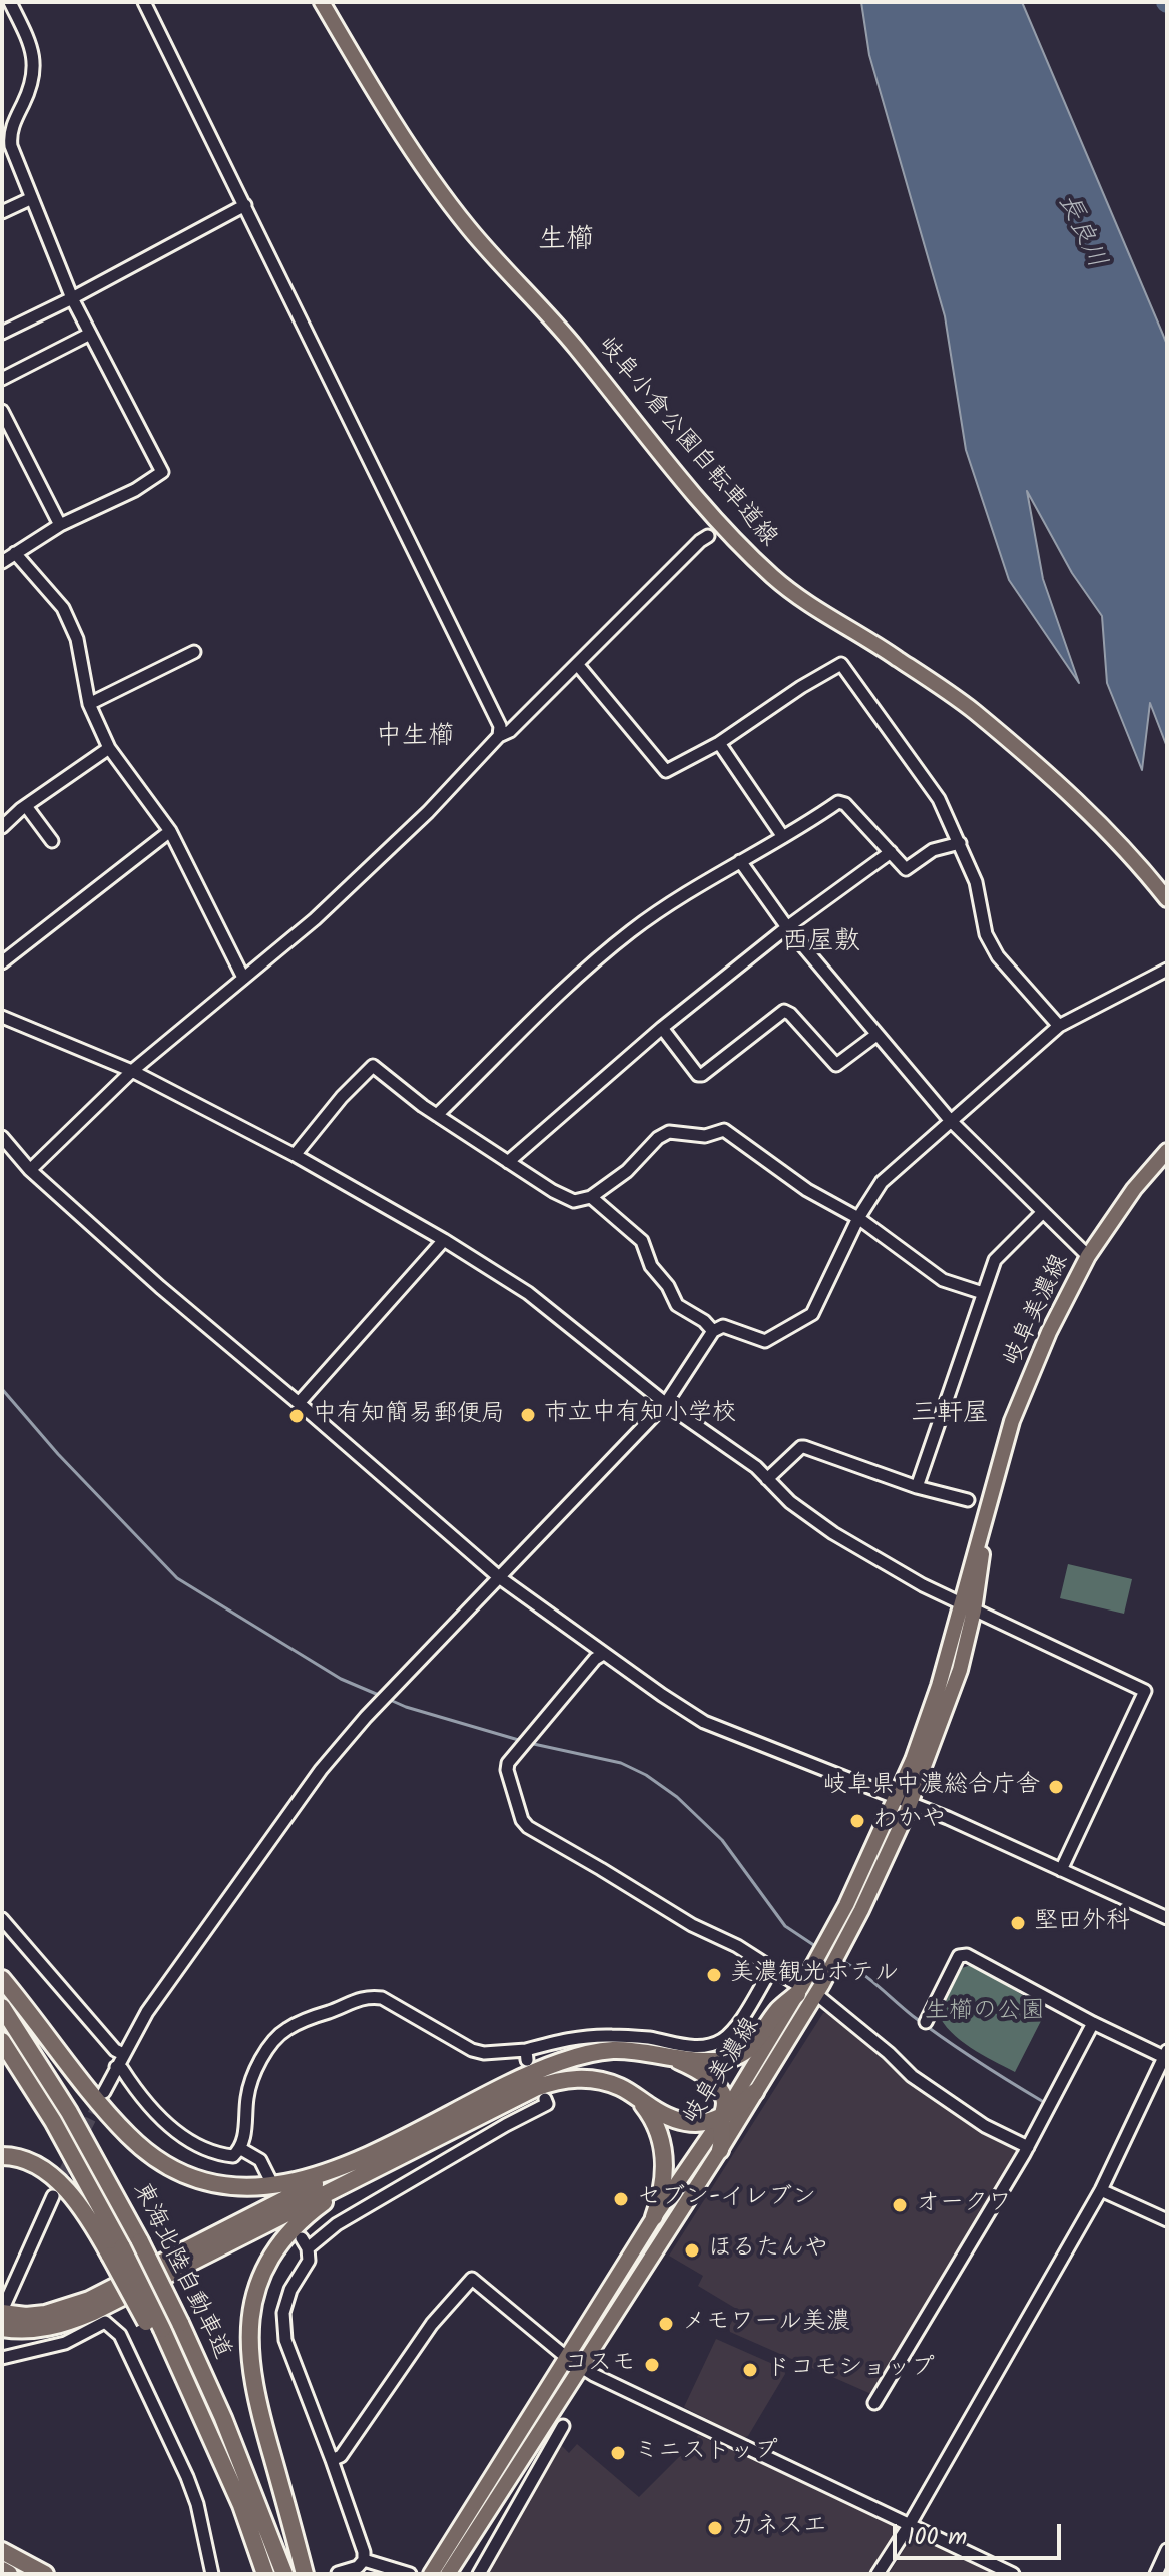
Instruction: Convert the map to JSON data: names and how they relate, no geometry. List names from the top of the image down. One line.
{"streets":{"highway":["東海北陸自動車道"],"main road":["岐阜小倉公園自転車道線","岐阜美濃線"]},"districts":["生櫛","中生櫛","西屋敷","三軒屋"],"water":["長良川"],"parks":["生櫛の公園"],"places":["市立中有知小学校","中有知簡易郵便局","岐阜県中濃総合庁舎","わかや","堅田外科","美濃観光ホテル","セブン-イレブン","オークワ","ほるたんや","メモワール美濃","コスモ","ドコモショップ","ミニストップ","カネスエ"],"scale_bar":"100 m"}
